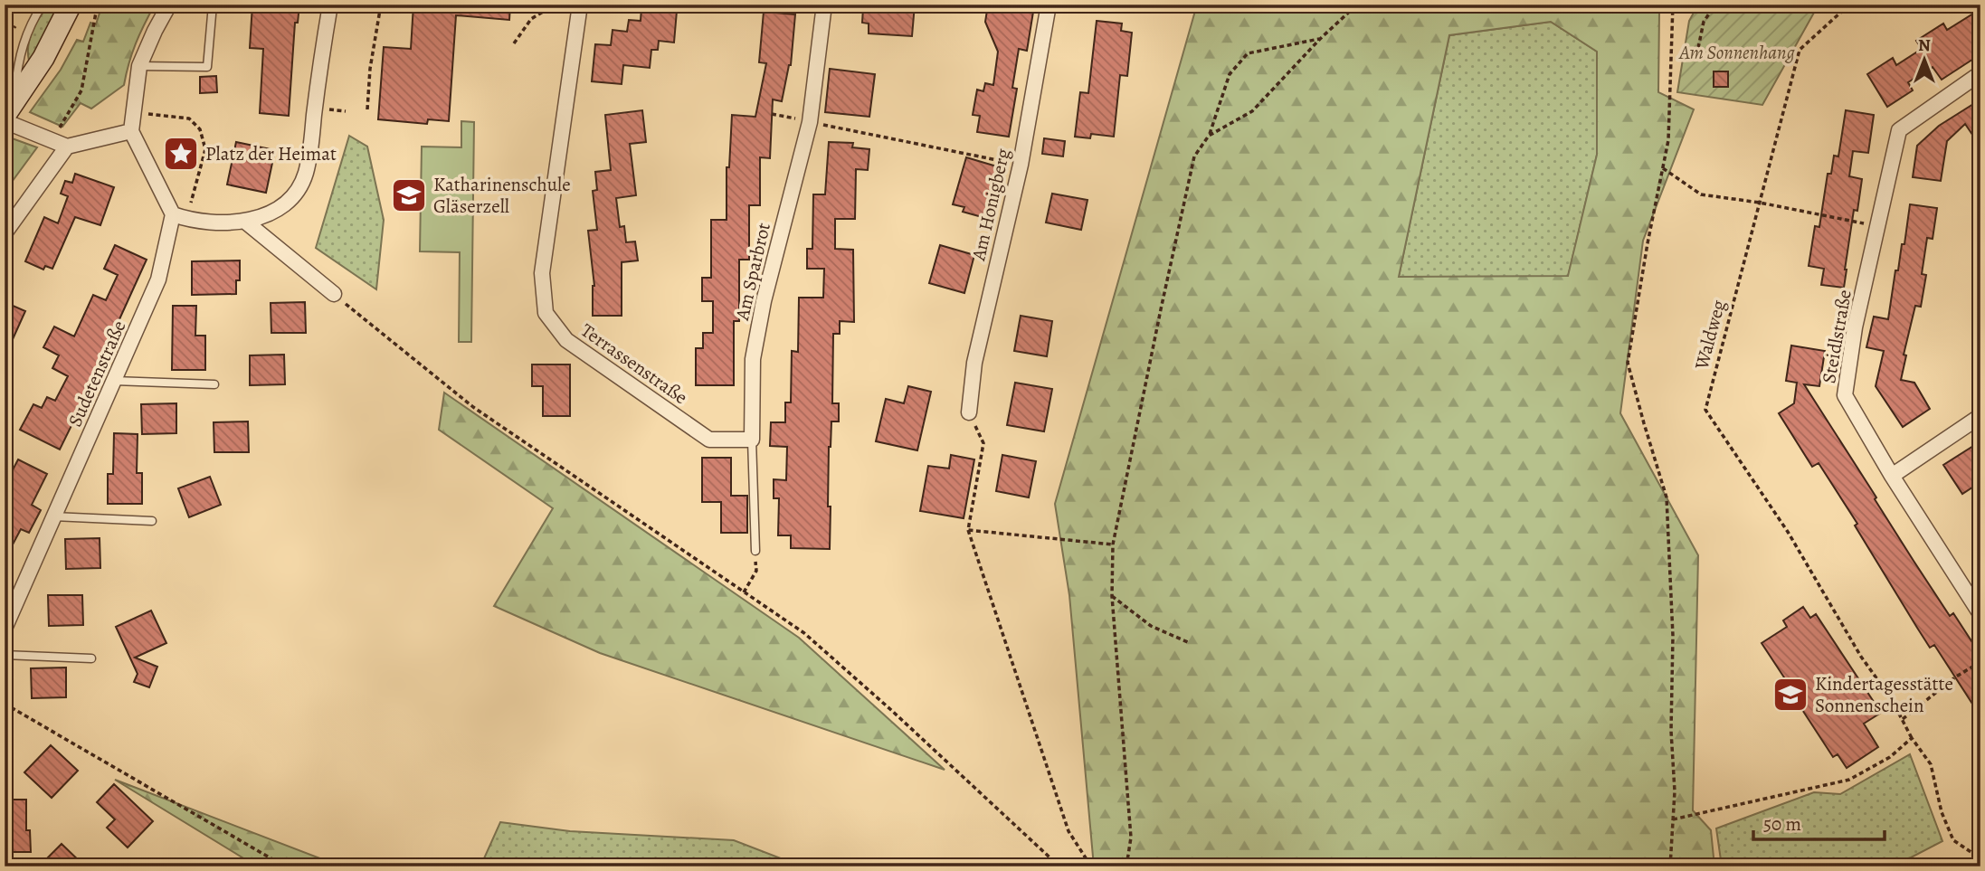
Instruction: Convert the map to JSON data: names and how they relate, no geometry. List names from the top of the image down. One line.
{"streets":{"street":["Am Honigberg","Am Sparbrot","Steidlstraße","Terrassenstraße","Sudetenstraße"],"path":["Waldweg"]},"crossings":[["Am Sparbrot","Terrassenstraße"]],"parks":["Am Sonnenhang"],"places":{"place":["Platz der Heimat"],"school or university":["Katharinenschule Gläserzell","Kindertagesstätte Sonnenschein"]},"scale_bar":"50 m","north":"top"}
